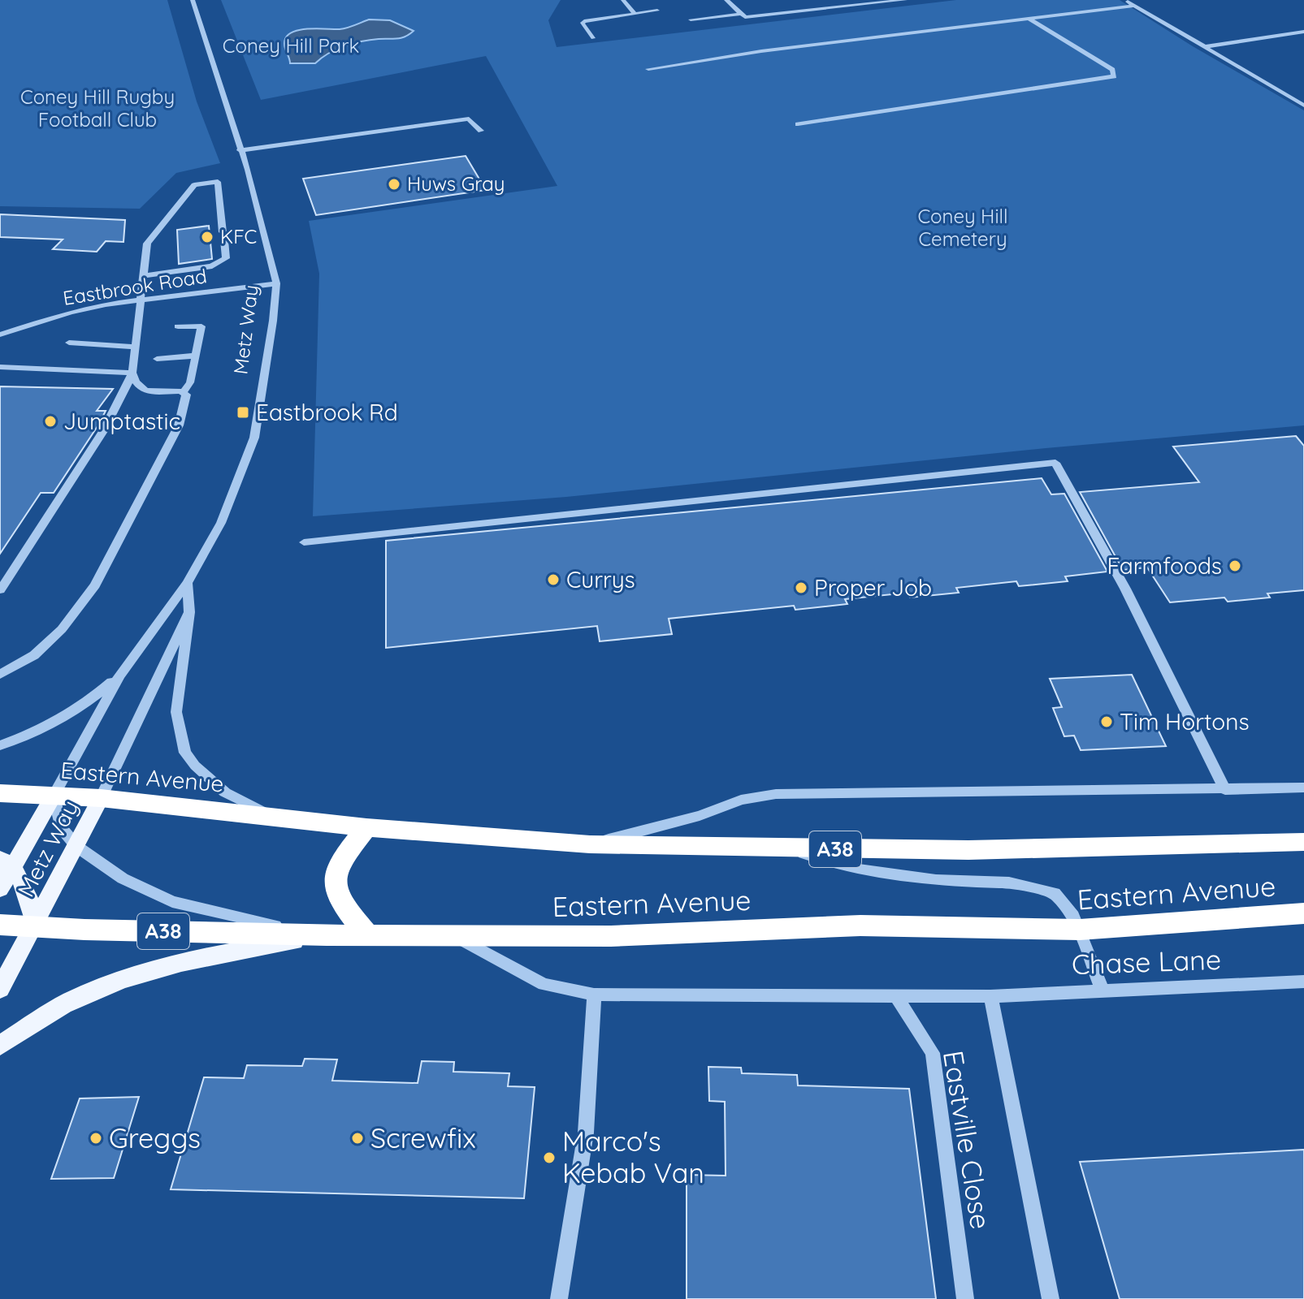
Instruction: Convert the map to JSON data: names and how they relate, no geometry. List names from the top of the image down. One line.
{"streets":{"highway":["Eastern Avenue","A38"],"main road":["Metz Way"],"street":["Eastbrook Road","Chase Lane","Eastville Close"]},"crossings":[["Eastbrook Road","Metz Way"],["Metz Way","Eastern Avenue"],["Eastern Avenue","Chase Lane"],["Chase Lane","Eastville Close"]],"parks":["Coney Hill Park","Coney Hill Rugby Football Club","Coney Hill Cemetery"],"places":{"other":["Huws Gray","KFC","Jumptastic","Farmfoods","Currys","Proper Job","Tim Hortons","Greggs","Screwfix","Marco's Kebab Van"],"transit":["Eastbrook Rd"]}}
